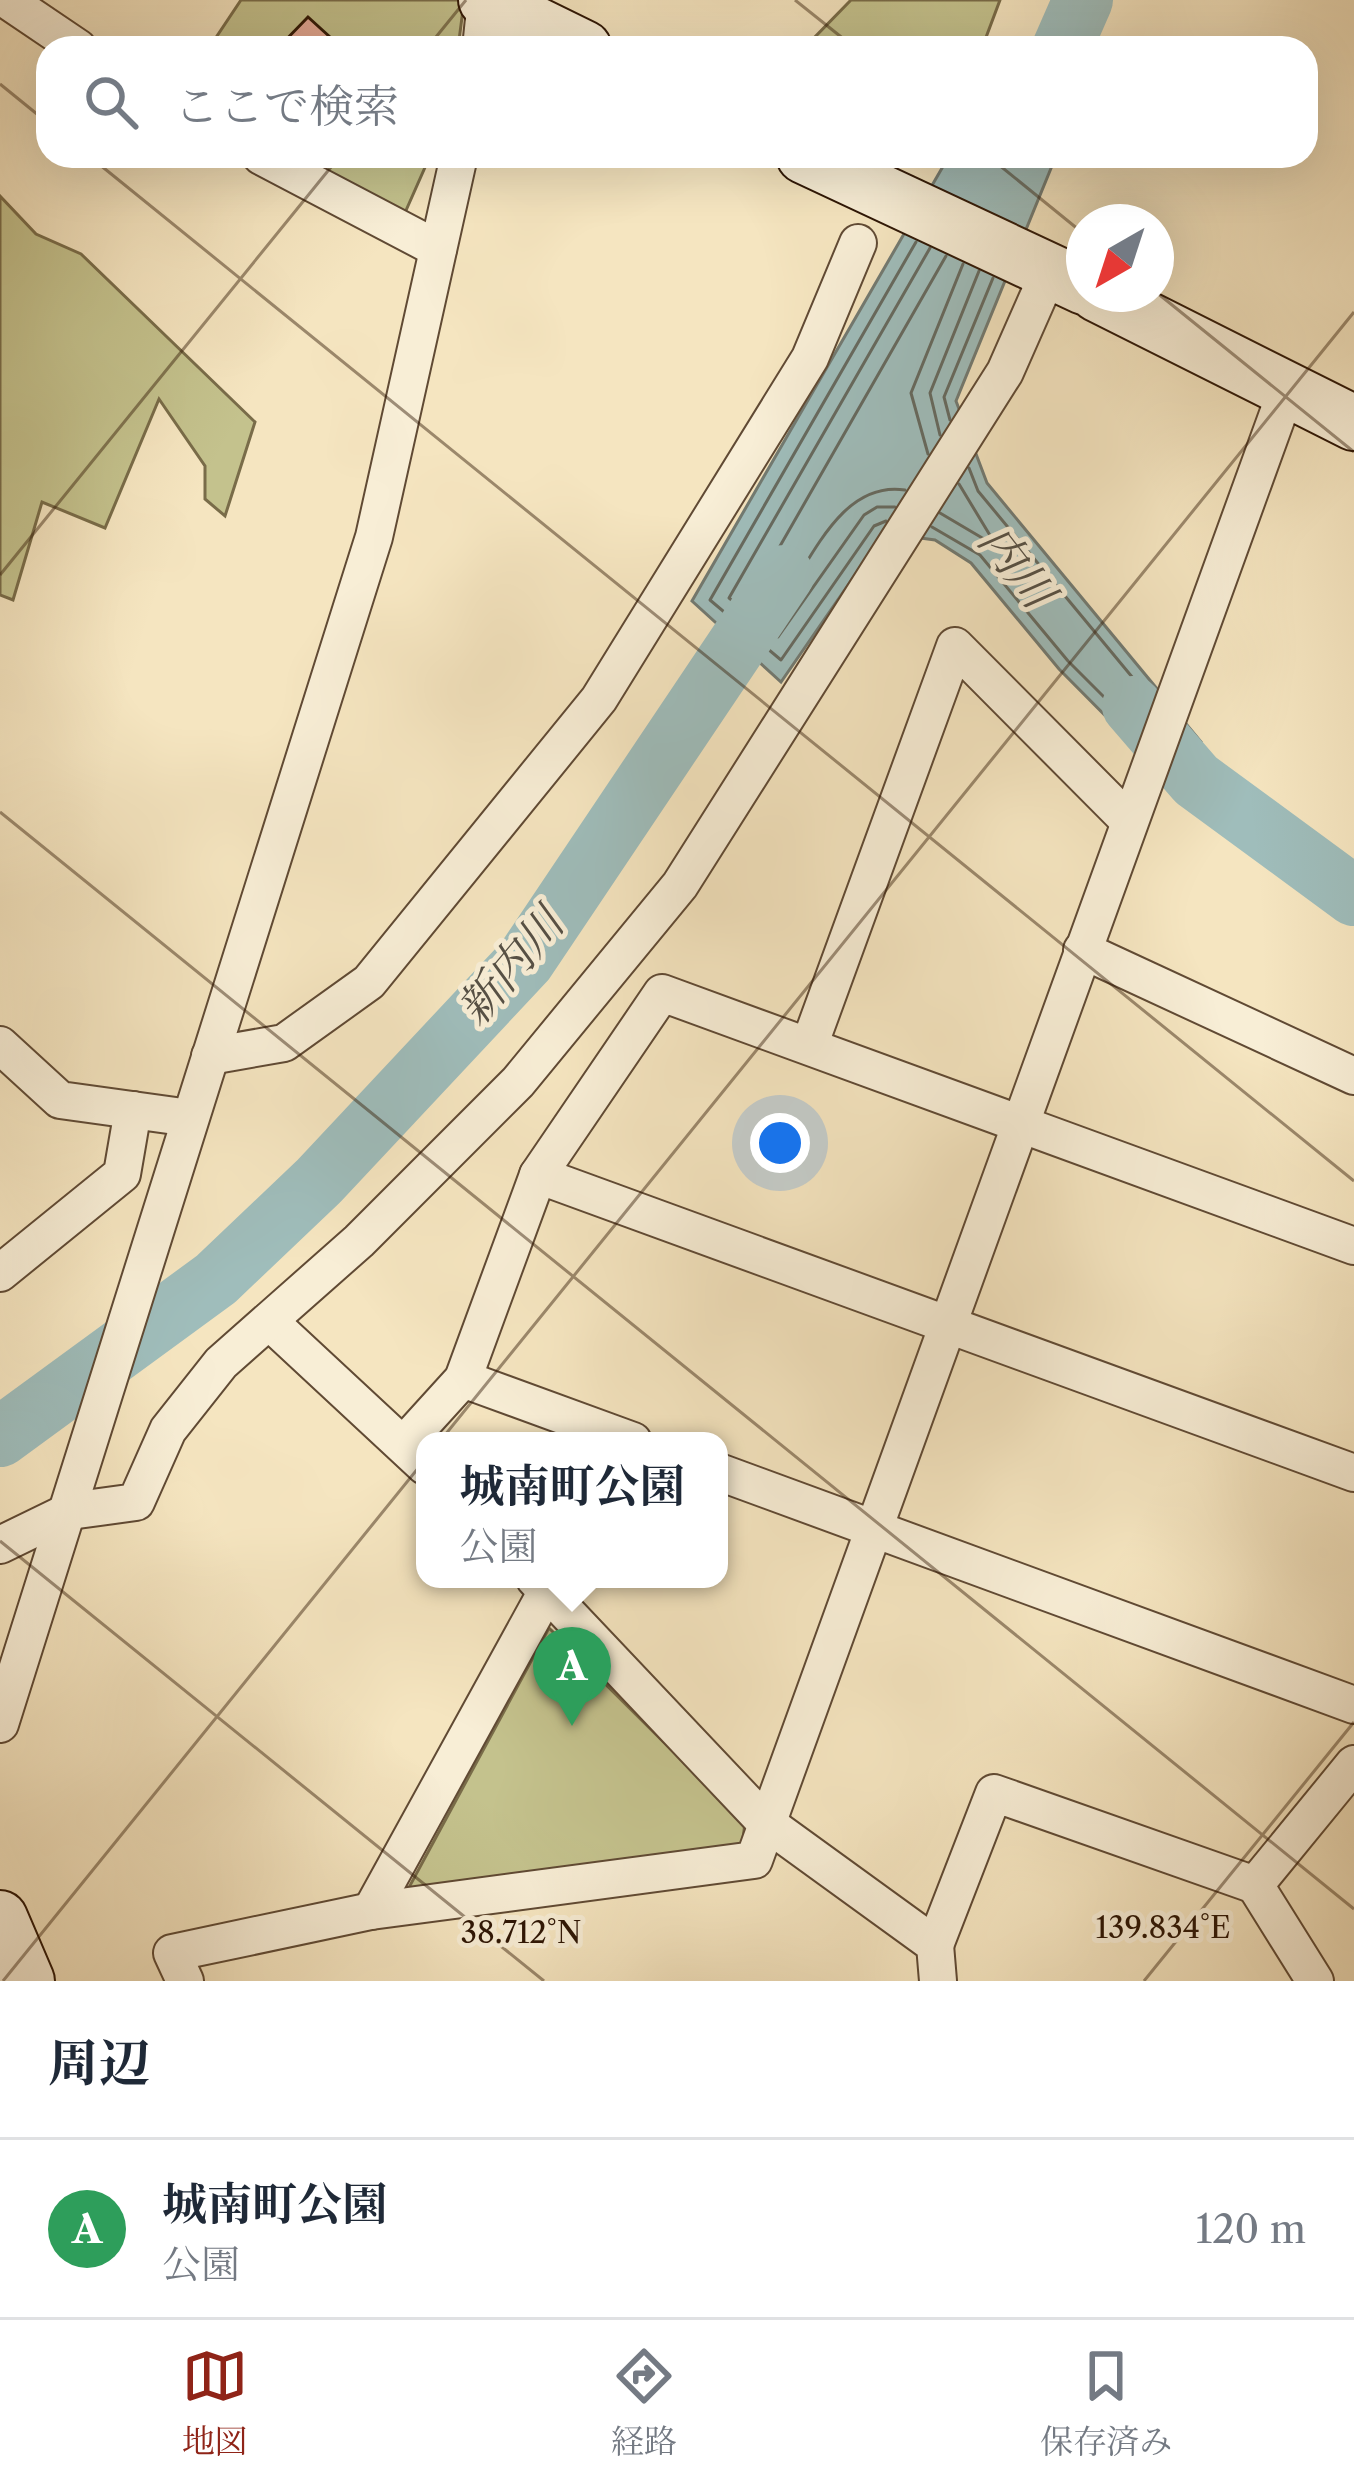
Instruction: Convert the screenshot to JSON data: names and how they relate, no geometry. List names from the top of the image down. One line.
{"water":["内川","新内川"],"north":"bottom left","page":{"search":"ここで検索","popup":["城南町公園","公園"],"pins":"A","heading":"周辺","list":[{"mark":"A","name":"城南町公園","note":"公園","value":"120 m"}],"nav":["地図","経路","保存済み"]},"coordinates":["139.834°E","38.712°N"]}
